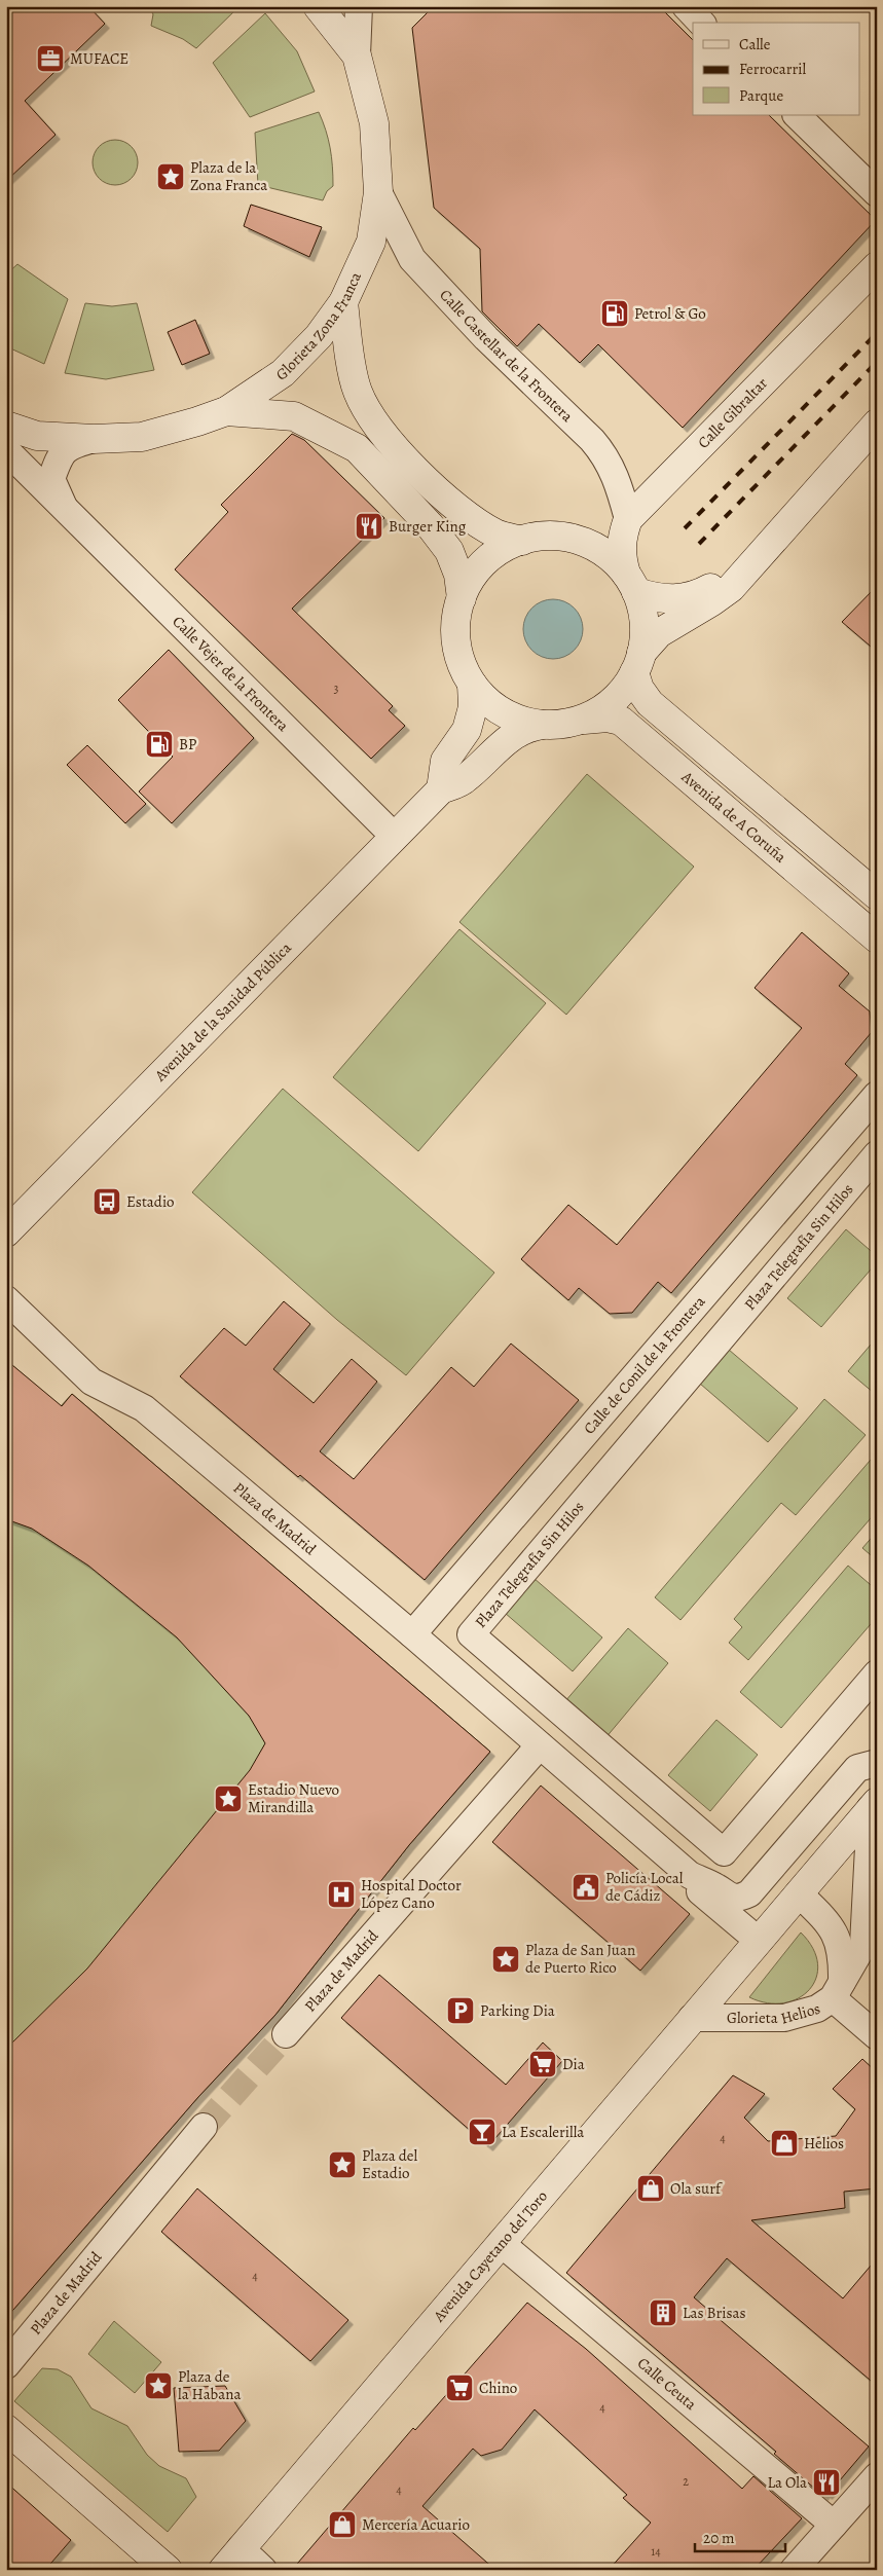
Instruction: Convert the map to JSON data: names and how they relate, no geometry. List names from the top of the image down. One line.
{"streets":{"main road":["Glorieta Zona Franca","Calle Gibraltar","Avenida de A Coruña","Avenida de la Sanidad Pública","Avenida Cayetano del Toro"],"street":["Calle Castellar de la Frontera","Calle Vejer de la Frontera","Plaza Telegrafía Sin Hilos","Calle de Conil de la Frontera","Plaza de Madrid","Glorieta Helios","Calle Ceuta"]},"crossings":[["Glorieta Zona Franca","Calle Castellar de la Frontera"],["Glorieta Zona Franca","Calle Vejer de la Frontera"],["Calle Castellar de la Frontera","Calle Gibraltar"],["Calle Vejer de la Frontera","Avenida de la Sanidad Pública"],["Avenida de A Coruña","Avenida de la Sanidad Pública"],["Calle de Conil de la Frontera","Plaza de Madrid"],["Plaza de Madrid","Avenida Cayetano del Toro"],["Glorieta Helios","Avenida Cayetano del Toro"],["Avenida Cayetano del Toro","Calle Ceuta"]],"places":{"office":["MUFACE"],"place":["Plaza de la Zona Franca","Estadio Nuevo Mirandilla","Plaza de San Juan de Puerto Rico","Plaza del Estadio","Plaza de la Habana"],"fuel station":["Petrol & Go","BP"],"restaurant":["Burger King","La Ola"],"bus stop":["Estadio"],"public building":["Policía Local de Cádiz"],"hospital":["Hospital Doctor López Cano"],"parking":["Parking Dia"],"supermarket":["Dia","Chino"],"bar":["La Escalerilla"],"shop":["Helios","Ola surf","Mercería Acuario"],"building":["Las Brisas"]},"house_numbers":["3","4","4","4","2","4","14"],"legend":["Calle","Ferrocarril","Parque"],"scale_bar":"20 m"}
